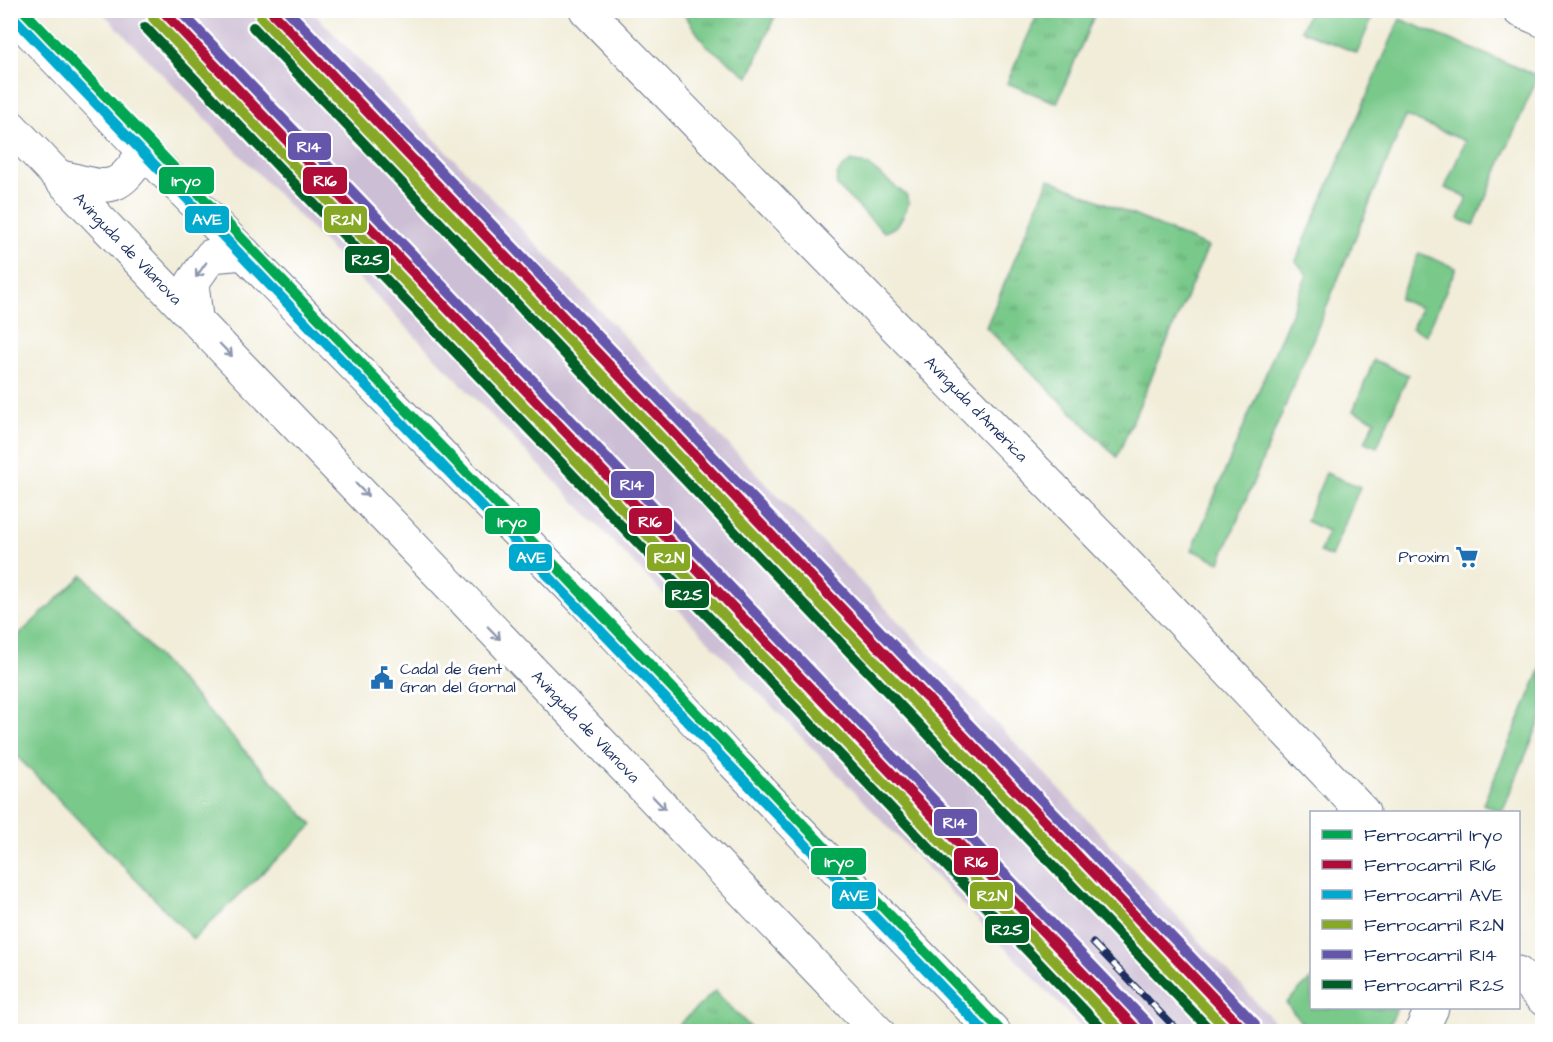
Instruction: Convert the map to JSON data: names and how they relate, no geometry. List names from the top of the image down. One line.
{"streets":{"street":["Avinguda de Vilanova","Avinguda d'Amèrica"]},"places":{"supermarket":["Proxim"],"public building":["Cadal de Gent Gran del Gornal"]},"lines":["rail line Iryo","rail line R16","rail line R14","rail line AVE","rail line R2N","rail line R2S"],"legend":["Ferrocarril Iryo","Ferrocarril R16","Ferrocarril AVE","Ferrocarril R2N","Ferrocarril R14","Ferrocarril R2S"]}
